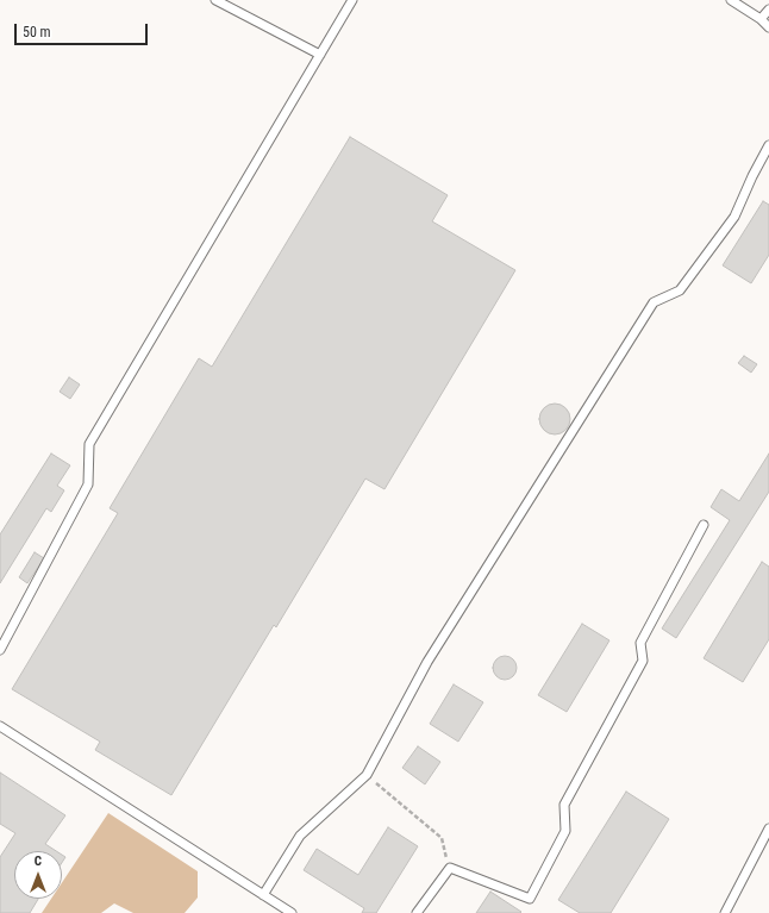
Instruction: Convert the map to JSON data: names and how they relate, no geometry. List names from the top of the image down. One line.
{"scale_bar":"50 m","north":"top"}
